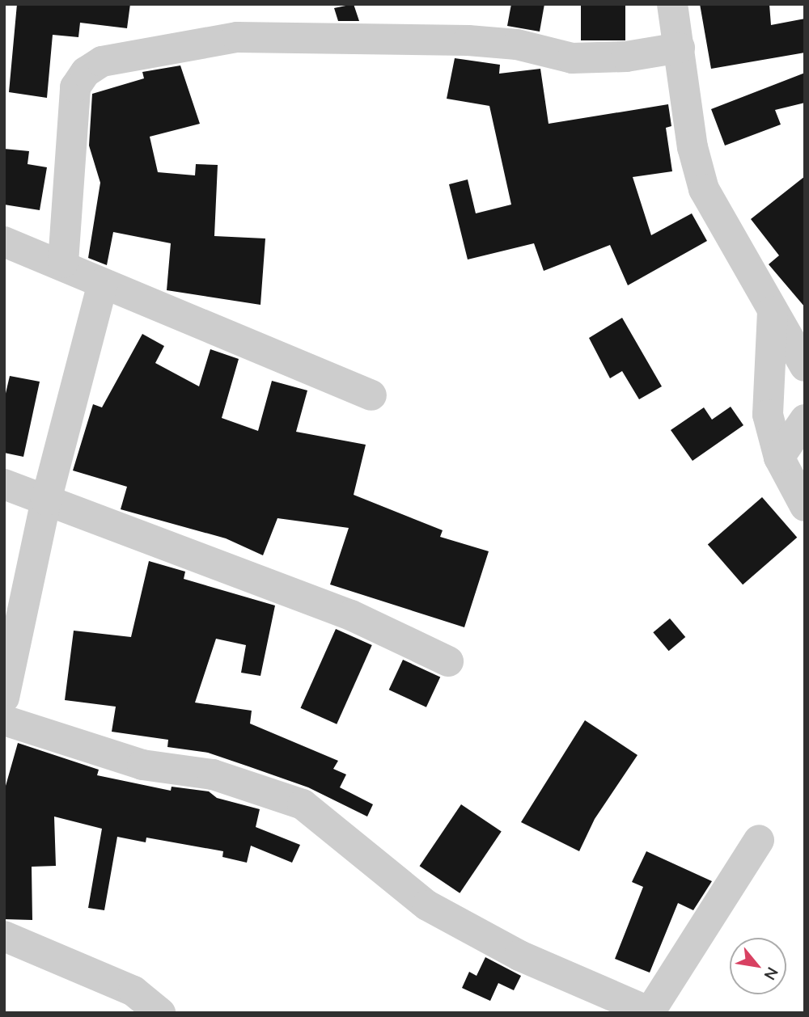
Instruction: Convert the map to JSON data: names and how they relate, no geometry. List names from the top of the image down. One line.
{"north":"bottom right"}
